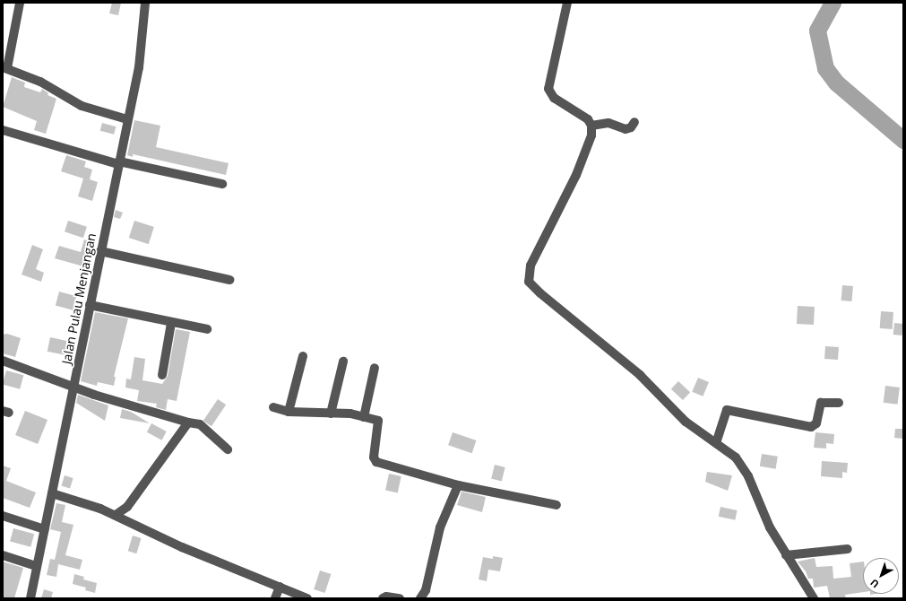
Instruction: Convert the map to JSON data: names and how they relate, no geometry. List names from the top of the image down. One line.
{"streets":{"street":["Jalan Pulau Menjangan"]},"north":"bottom left"}
